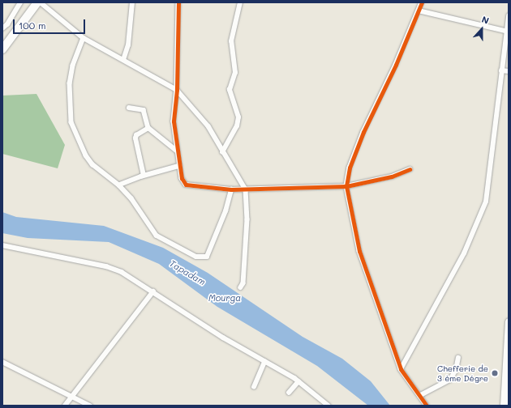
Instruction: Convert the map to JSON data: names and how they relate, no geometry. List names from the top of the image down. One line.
{"water":["Tapadam","Mourga"],"places":["Chefferie de 3 ème Dégre"],"scale_bar":"100 m","north":"top"}
